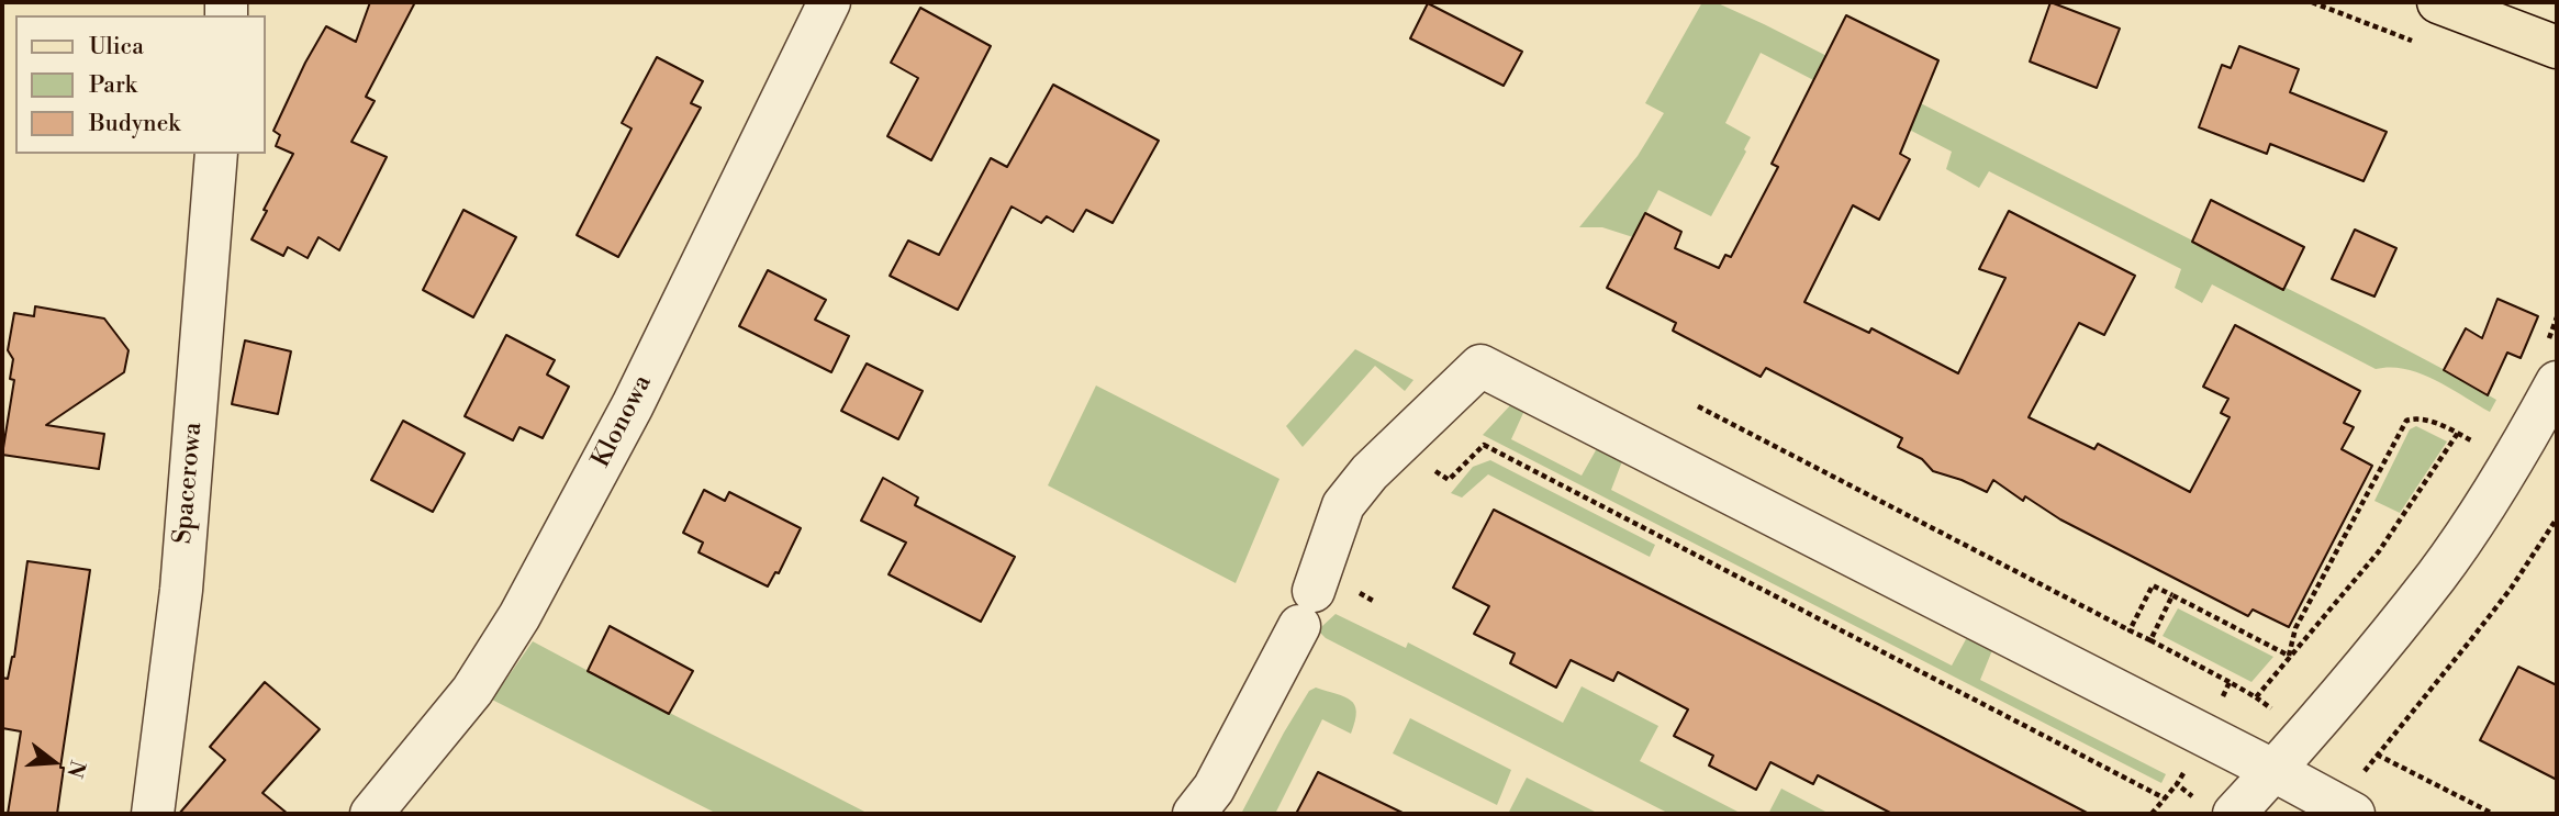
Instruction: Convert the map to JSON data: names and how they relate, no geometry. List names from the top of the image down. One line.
{"streets":{"street":["Klonowa","Spacerowa"]},"legend":["Ulica","Park","Budynek"],"north":"right"}
